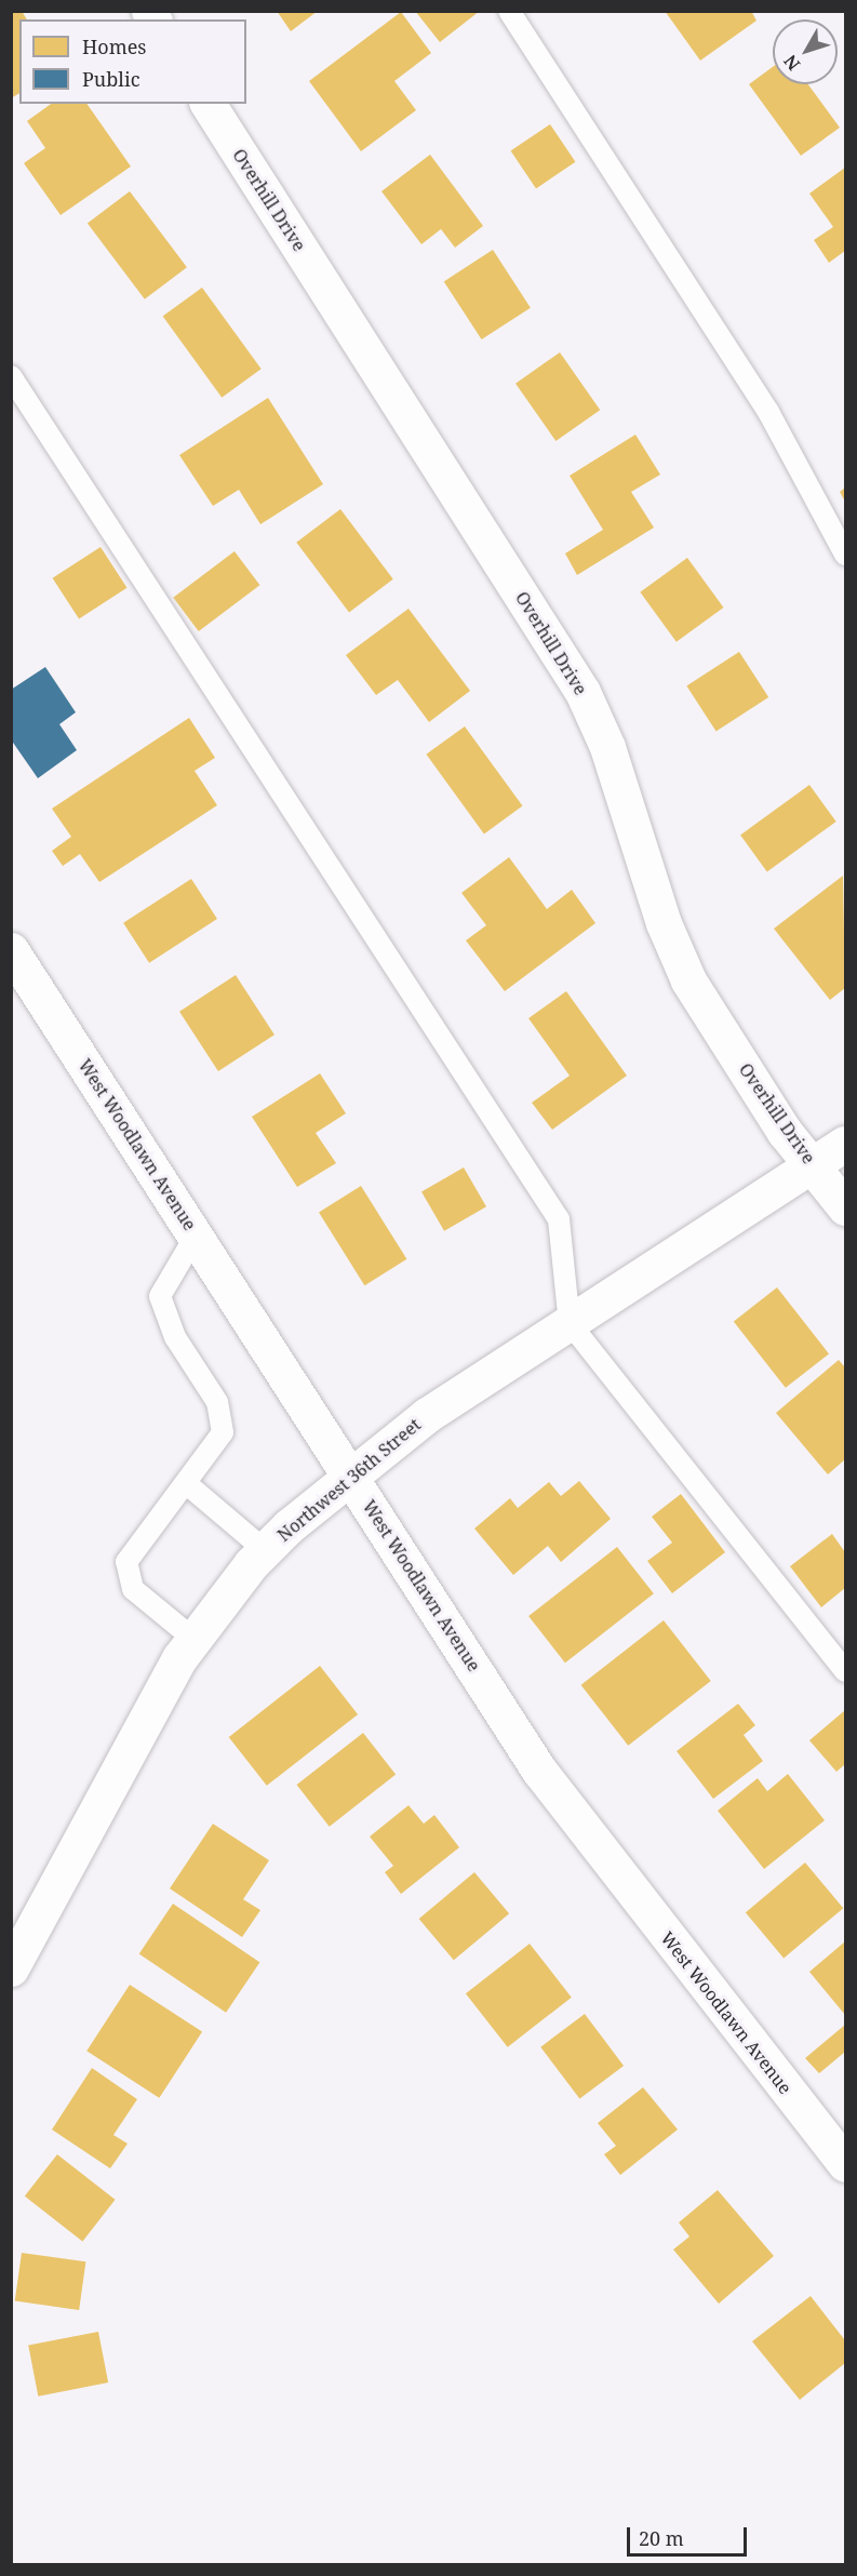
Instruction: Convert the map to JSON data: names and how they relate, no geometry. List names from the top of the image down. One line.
{"streets":{"street":["Overhill Drive","West Woodlawn Avenue","Northwest 36th Street"]},"crossings":[["Overhill Drive","Northwest 36th Street"],["West Woodlawn Avenue","Northwest 36th Street"]],"legend":["Homes","Public"],"scale_bar":"20 m","north":"bottom left"}
